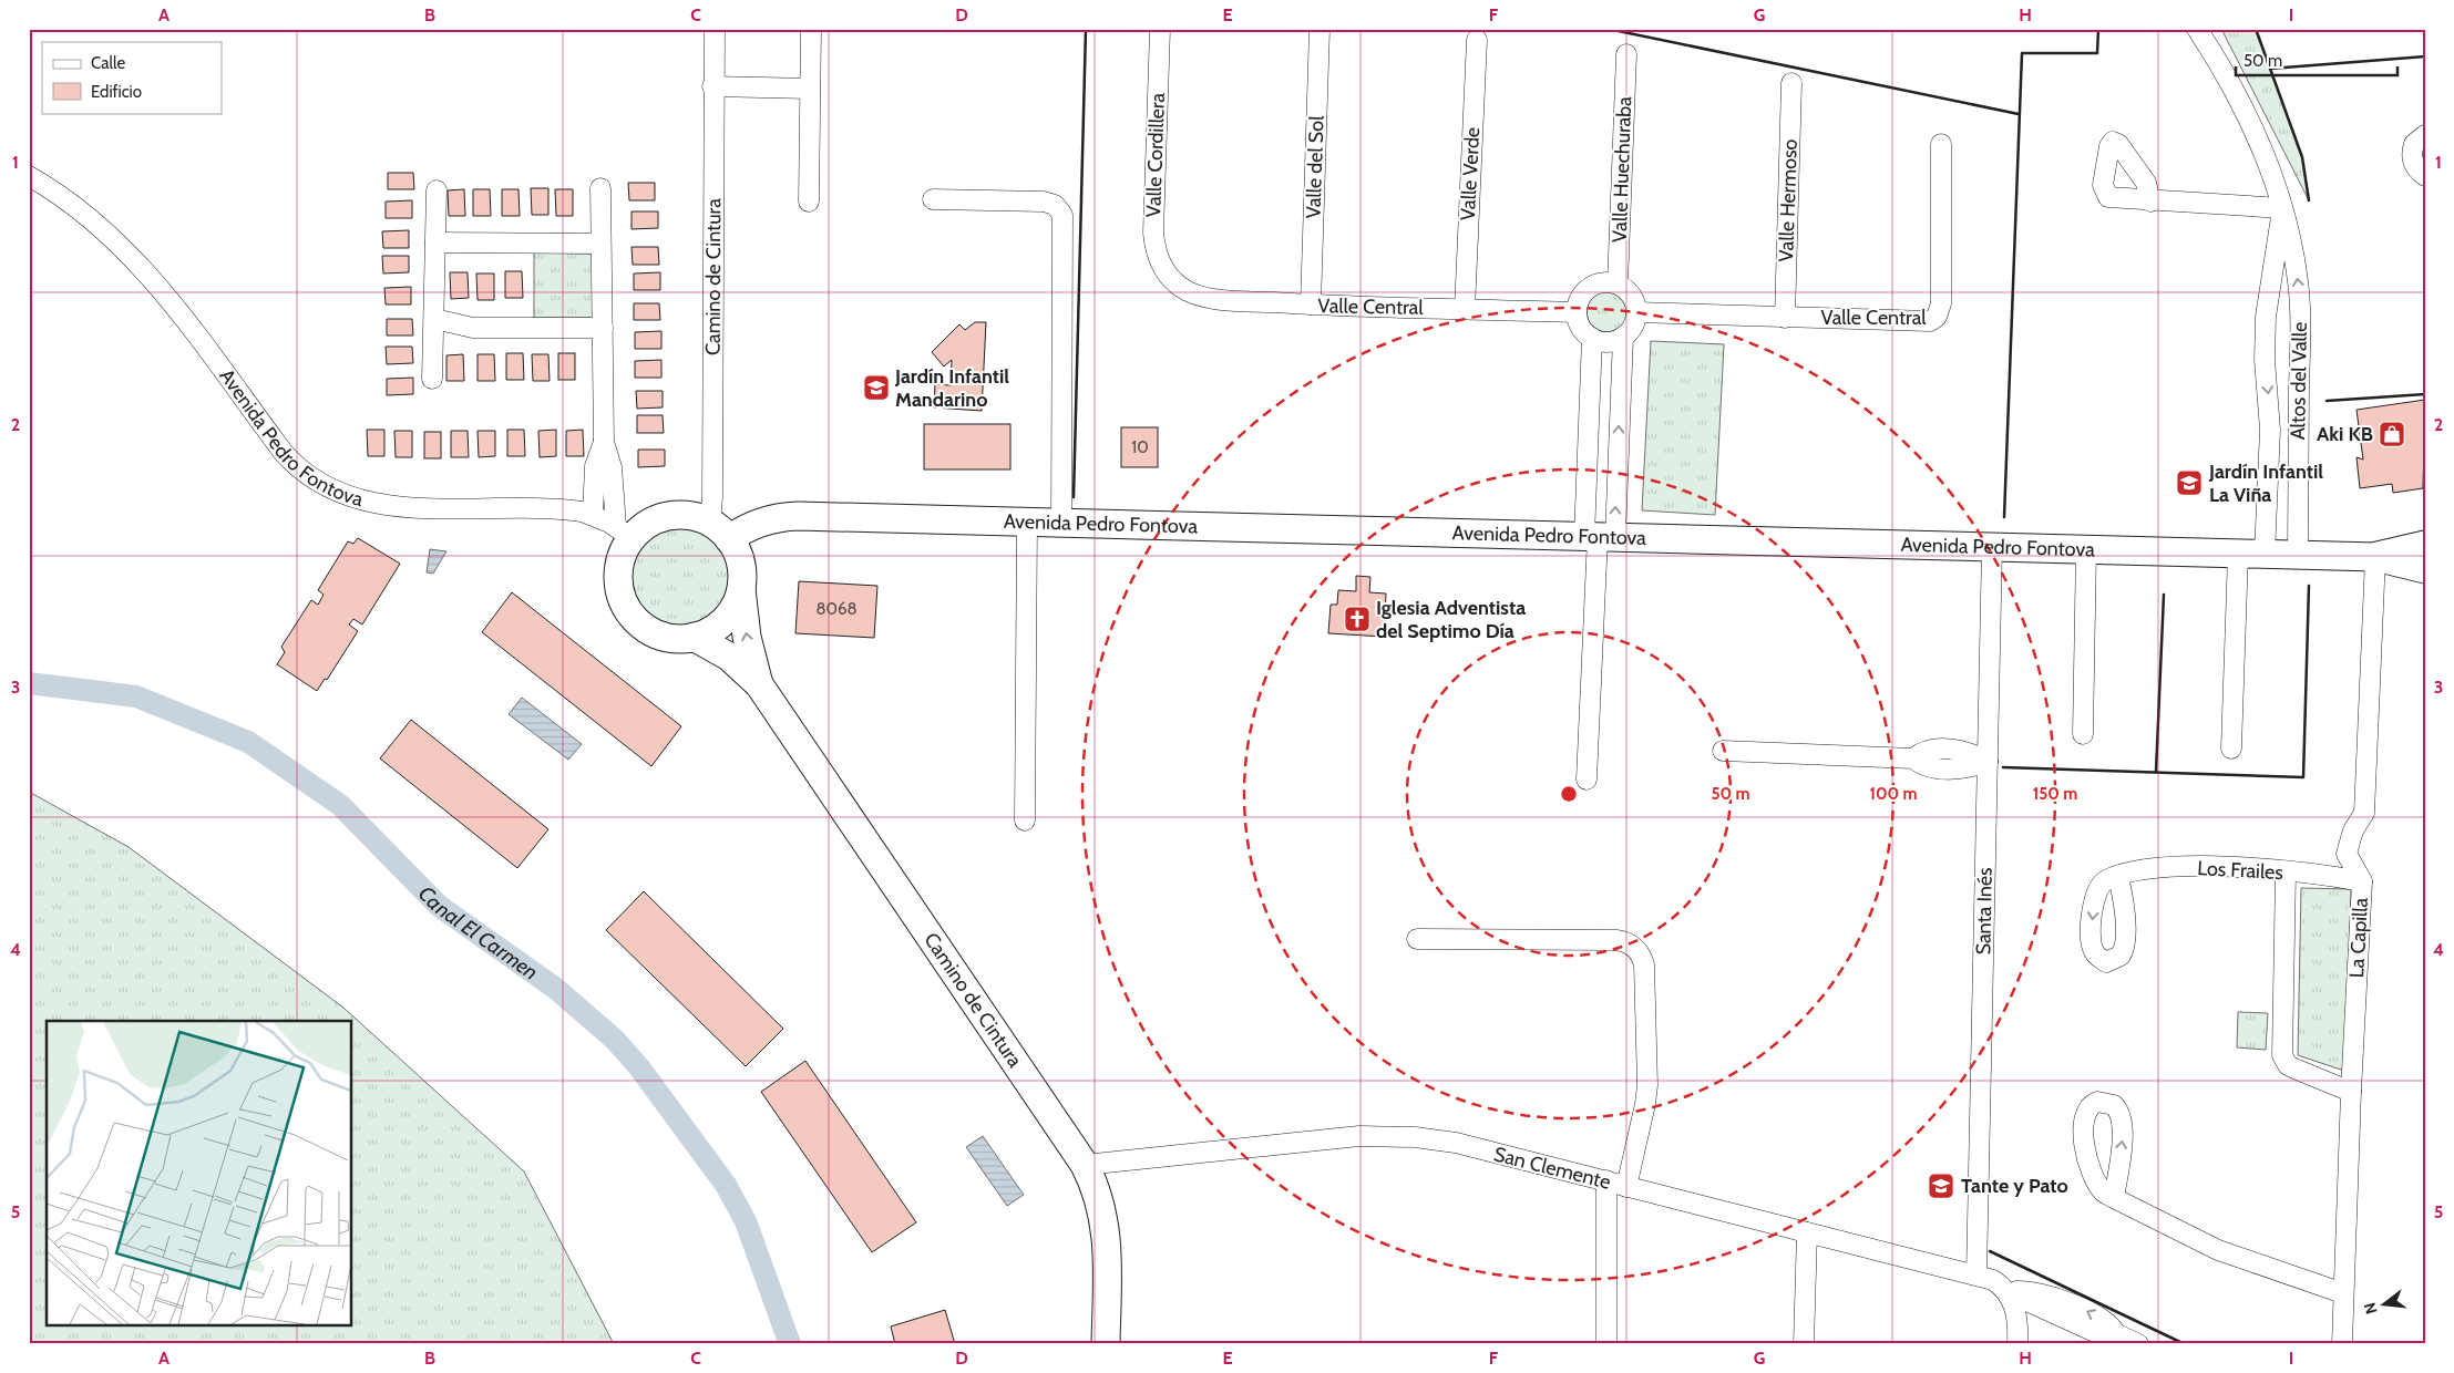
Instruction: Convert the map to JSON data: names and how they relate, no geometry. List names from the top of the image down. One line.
{"streets":{"street":["Valle Cordillera","Valle del Sol","Valle Huechuraba","Valle Verde","Valle Hermoso","Camino de Cintura","Valle Central","Altos del Valle","Avenida Pedro Fontova","Los Frailes","Santa Inés","La Capilla","San Clemente"]},"crossings":[["Valle Cordillera","Valle Central"],["Valle del Sol","Valle Central"],["Valle Huechuraba","Valle Central"],["Valle Verde","Valle Central"],["Valle Hermoso","Valle Central"],["Camino de Cintura","Avenida Pedro Fontova"],["Camino de Cintura","San Clemente"],["Altos del Valle","Avenida Pedro Fontova"],["Avenida Pedro Fontova","Santa Inés"],["Avenida Pedro Fontova","La Capilla"],["Los Frailes","La Capilla"],["Santa Inés","San Clemente"]],"water":["Canal El Carmen"],"places":{"school or university":["Jardín Infantil Mandarino","Jardín Infantil La Viña","Tante y Pato"],"shop":["Aki KB"],"church":["Iglesia Adventista del Septimo Día"]},"house_numbers":["10","8068"],"legend":["Calle","Edificio"],"scale_bar":"50 m","north":"left","grid":{"columns":["A","B","C","D","E","F","G","H","I"],"rows":["1","2","3","4","5"]},"rings":["50 m","100 m","150 m"]}
